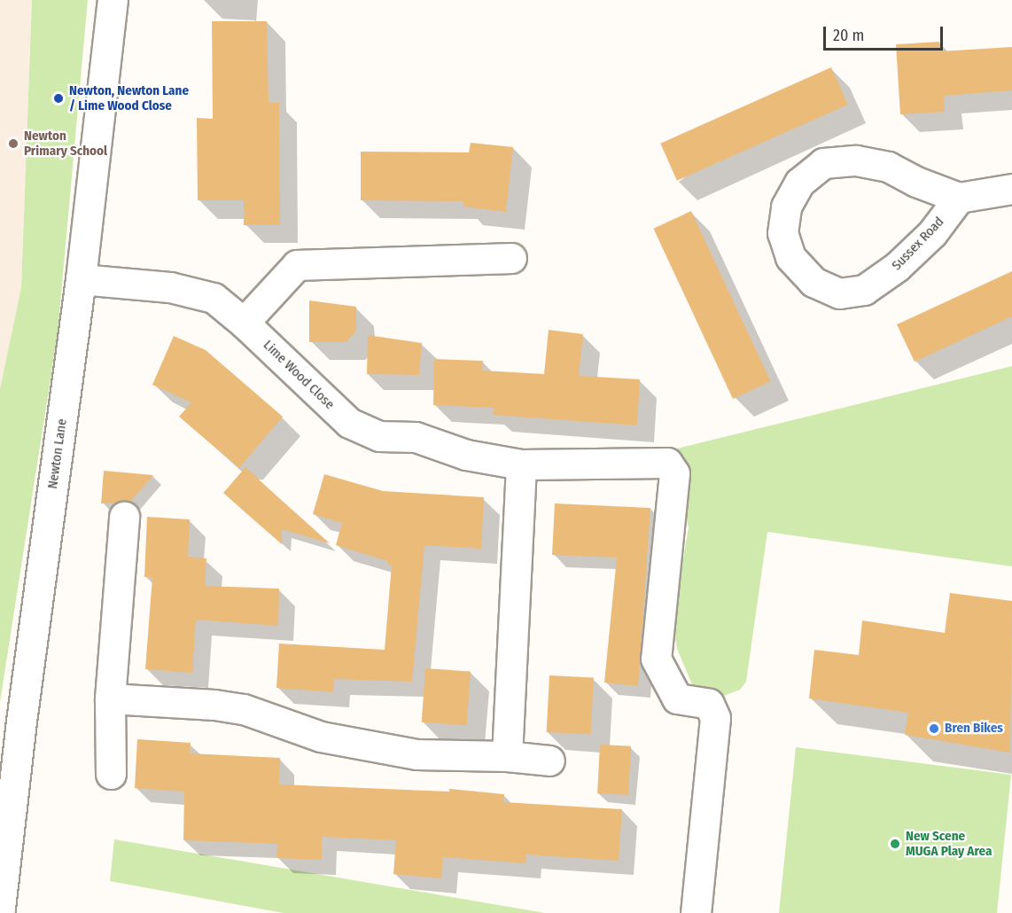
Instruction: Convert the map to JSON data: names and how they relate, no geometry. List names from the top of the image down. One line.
{"streets":{"street":["Sussex Road","Lime Wood Close","Newton Lane"]},"crossings":[["Lime Wood Close","Newton Lane"]],"places":["Newton, Newton Lane / Lime Wood Close","Newton Primary School","Bren Bikes","New Scene MUGA Play Area"],"scale_bar":"20 m"}
